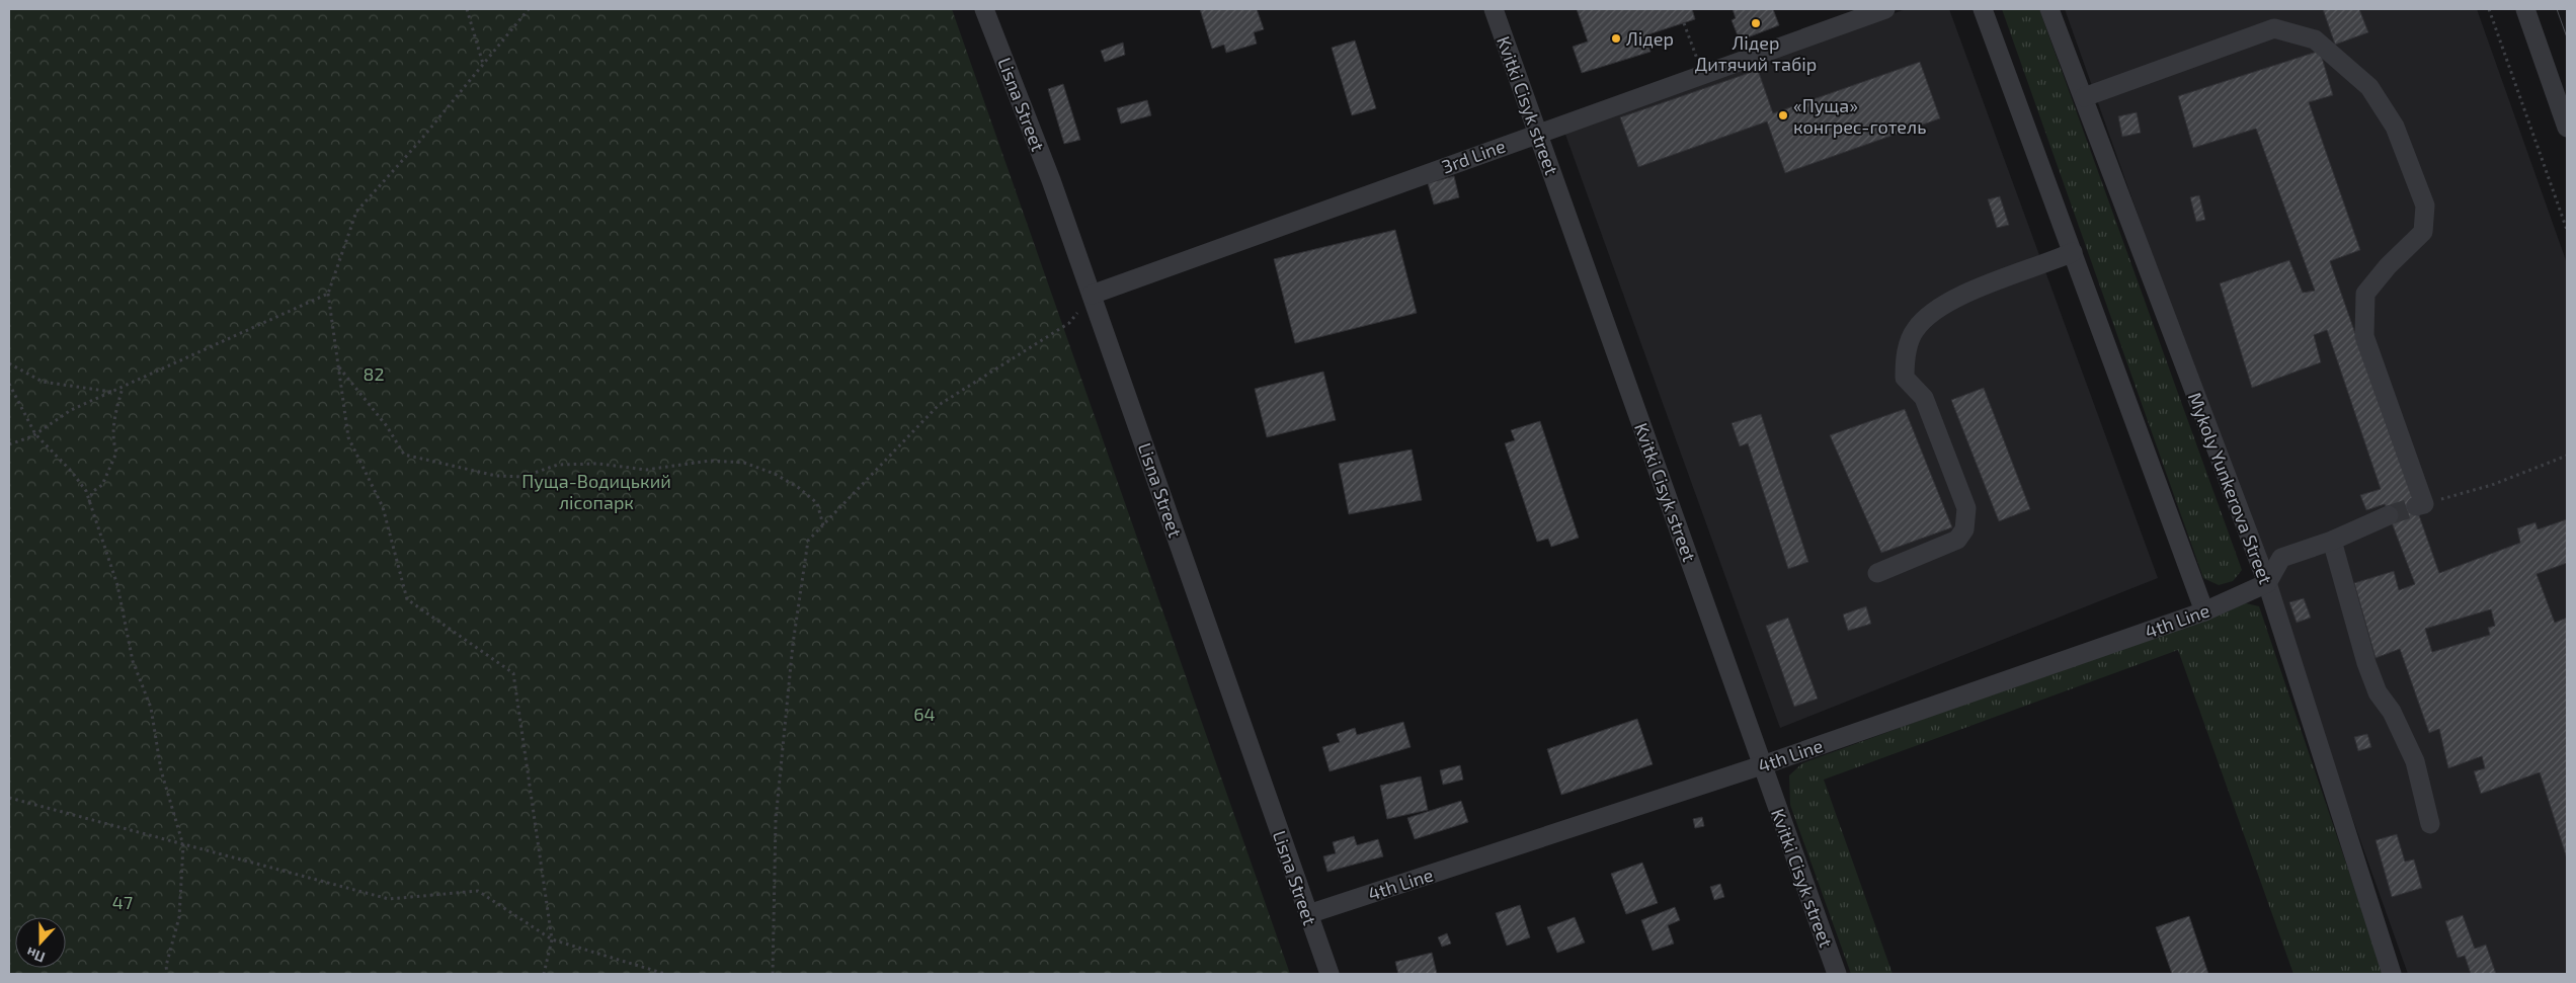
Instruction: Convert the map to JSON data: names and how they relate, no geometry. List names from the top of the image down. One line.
{"streets":{"street":["Lisna Street","Kvitki Cisyk street","3rd Line","Mykoly Yunkerova Street","4th Line"]},"crossings":[["Lisna Street","3rd Line"],["Lisna Street","4th Line"],["Kvitki Cisyk street","3rd Line"],["Kvitki Cisyk street","4th Line"],["Mykoly Yunkerova Street","4th Line"]],"parks":["82","Пуща-Водицький лісопарк","64","47"],"places":["Лідер Дитячий табір","Лідер","«Пуща» конгрес-готель"],"north":"bottom"}
